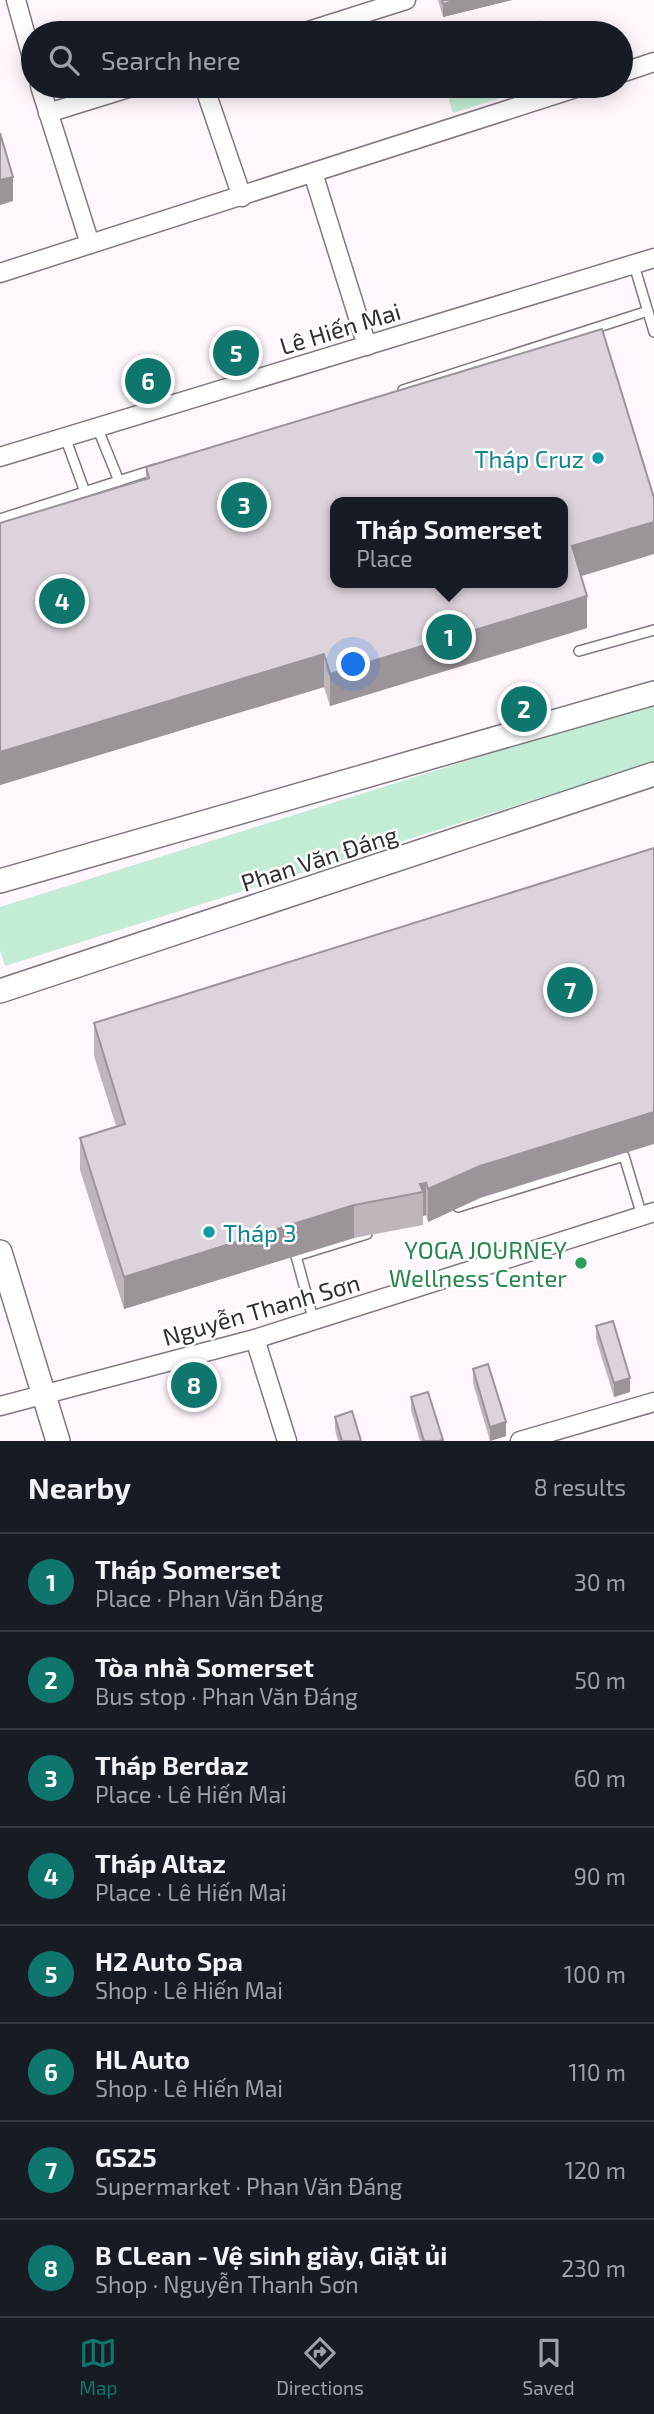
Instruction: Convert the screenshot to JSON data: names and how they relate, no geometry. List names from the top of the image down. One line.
{"streets":{"street":["Lê Hiến Mai","Phan Văn Đáng","Nguyễn Thanh Sơn"]},"places":["Tháp Cruz","Tháp 3","YOGA JOURNEY Wellness Center"],"page":{"search":"Search here","pins":["5","6","3","4","1","2","7","8"],"popup":["Tháp Somerset","Place"],"heading":["Nearby","8 results"],"list":[{"mark":"1","name":"Tháp Somerset","note":"Place · Phan Văn Đáng","value":"30 m"},{"mark":"2","name":"Tòa nhà Somerset","note":"Bus stop · Phan Văn Đáng","value":"50 m"},{"mark":"3","name":"Tháp Berdaz","note":"Place · Lê Hiến Mai","value":"60 m"},{"mark":"4","name":"Tháp Altaz","note":"Place · Lê Hiến Mai","value":"90 m"},{"mark":"5","name":"H2 Auto Spa","note":"Shop · Lê Hiến Mai","value":"100 m"},{"mark":"6","name":"HL Auto","note":"Shop · Lê Hiến Mai","value":"110 m"},{"mark":"7","name":"GS25","note":"Supermarket · Phan Văn Đáng","value":"120 m"},{"mark":"8","name":"B CLean - Vệ sinh giày, Giặt ủi","note":"Shop · Nguyễn Thanh Sơn","value":"230 m"}],"nav":["Map","Directions","Saved"]}}
